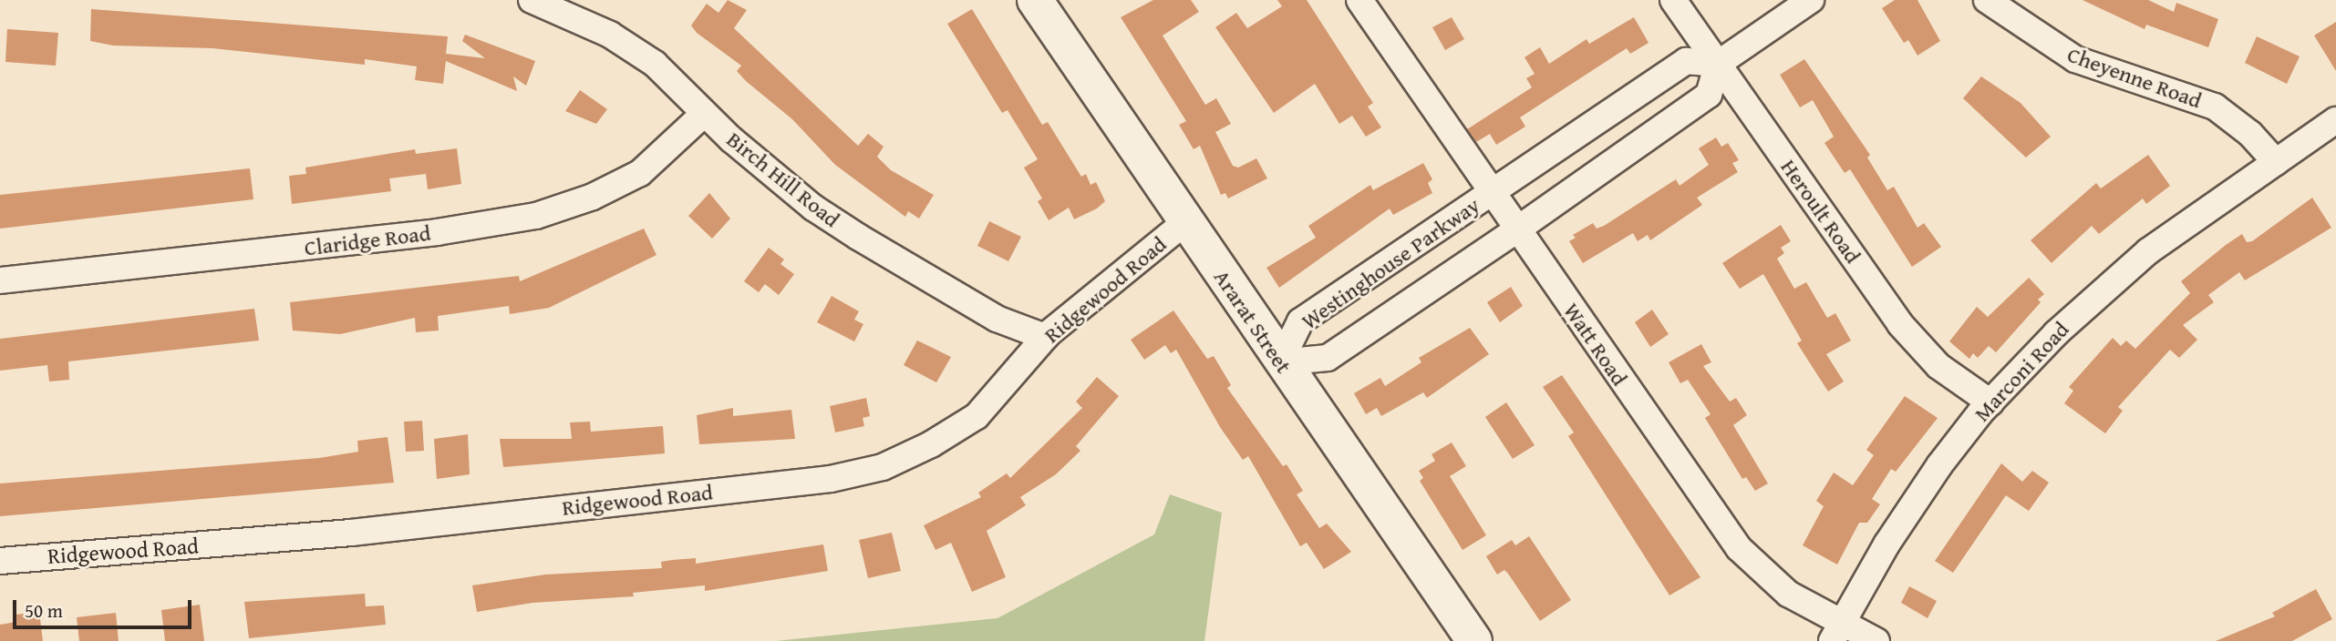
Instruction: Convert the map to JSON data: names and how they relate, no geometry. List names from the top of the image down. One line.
{"streets":{"main road":["Ararat Street"],"street":["Cheyenne Road","Birch Hill Road","Heroult Road","Claridge Road","Westinghouse Parkway","Ridgewood Road","Watt Road","Marconi Road"]},"crossings":[["Cheyenne Road","Marconi Road"],["Birch Hill Road","Claridge Road"],["Birch Hill Road","Ridgewood Road"],["Heroult Road","Westinghouse Parkway"],["Heroult Road","Marconi Road"],["Westinghouse Parkway","Ararat Street"],["Westinghouse Parkway","Watt Road"],["Ridgewood Road","Ararat Street"],["Watt Road","Marconi Road"]],"scale_bar":"50 m"}
